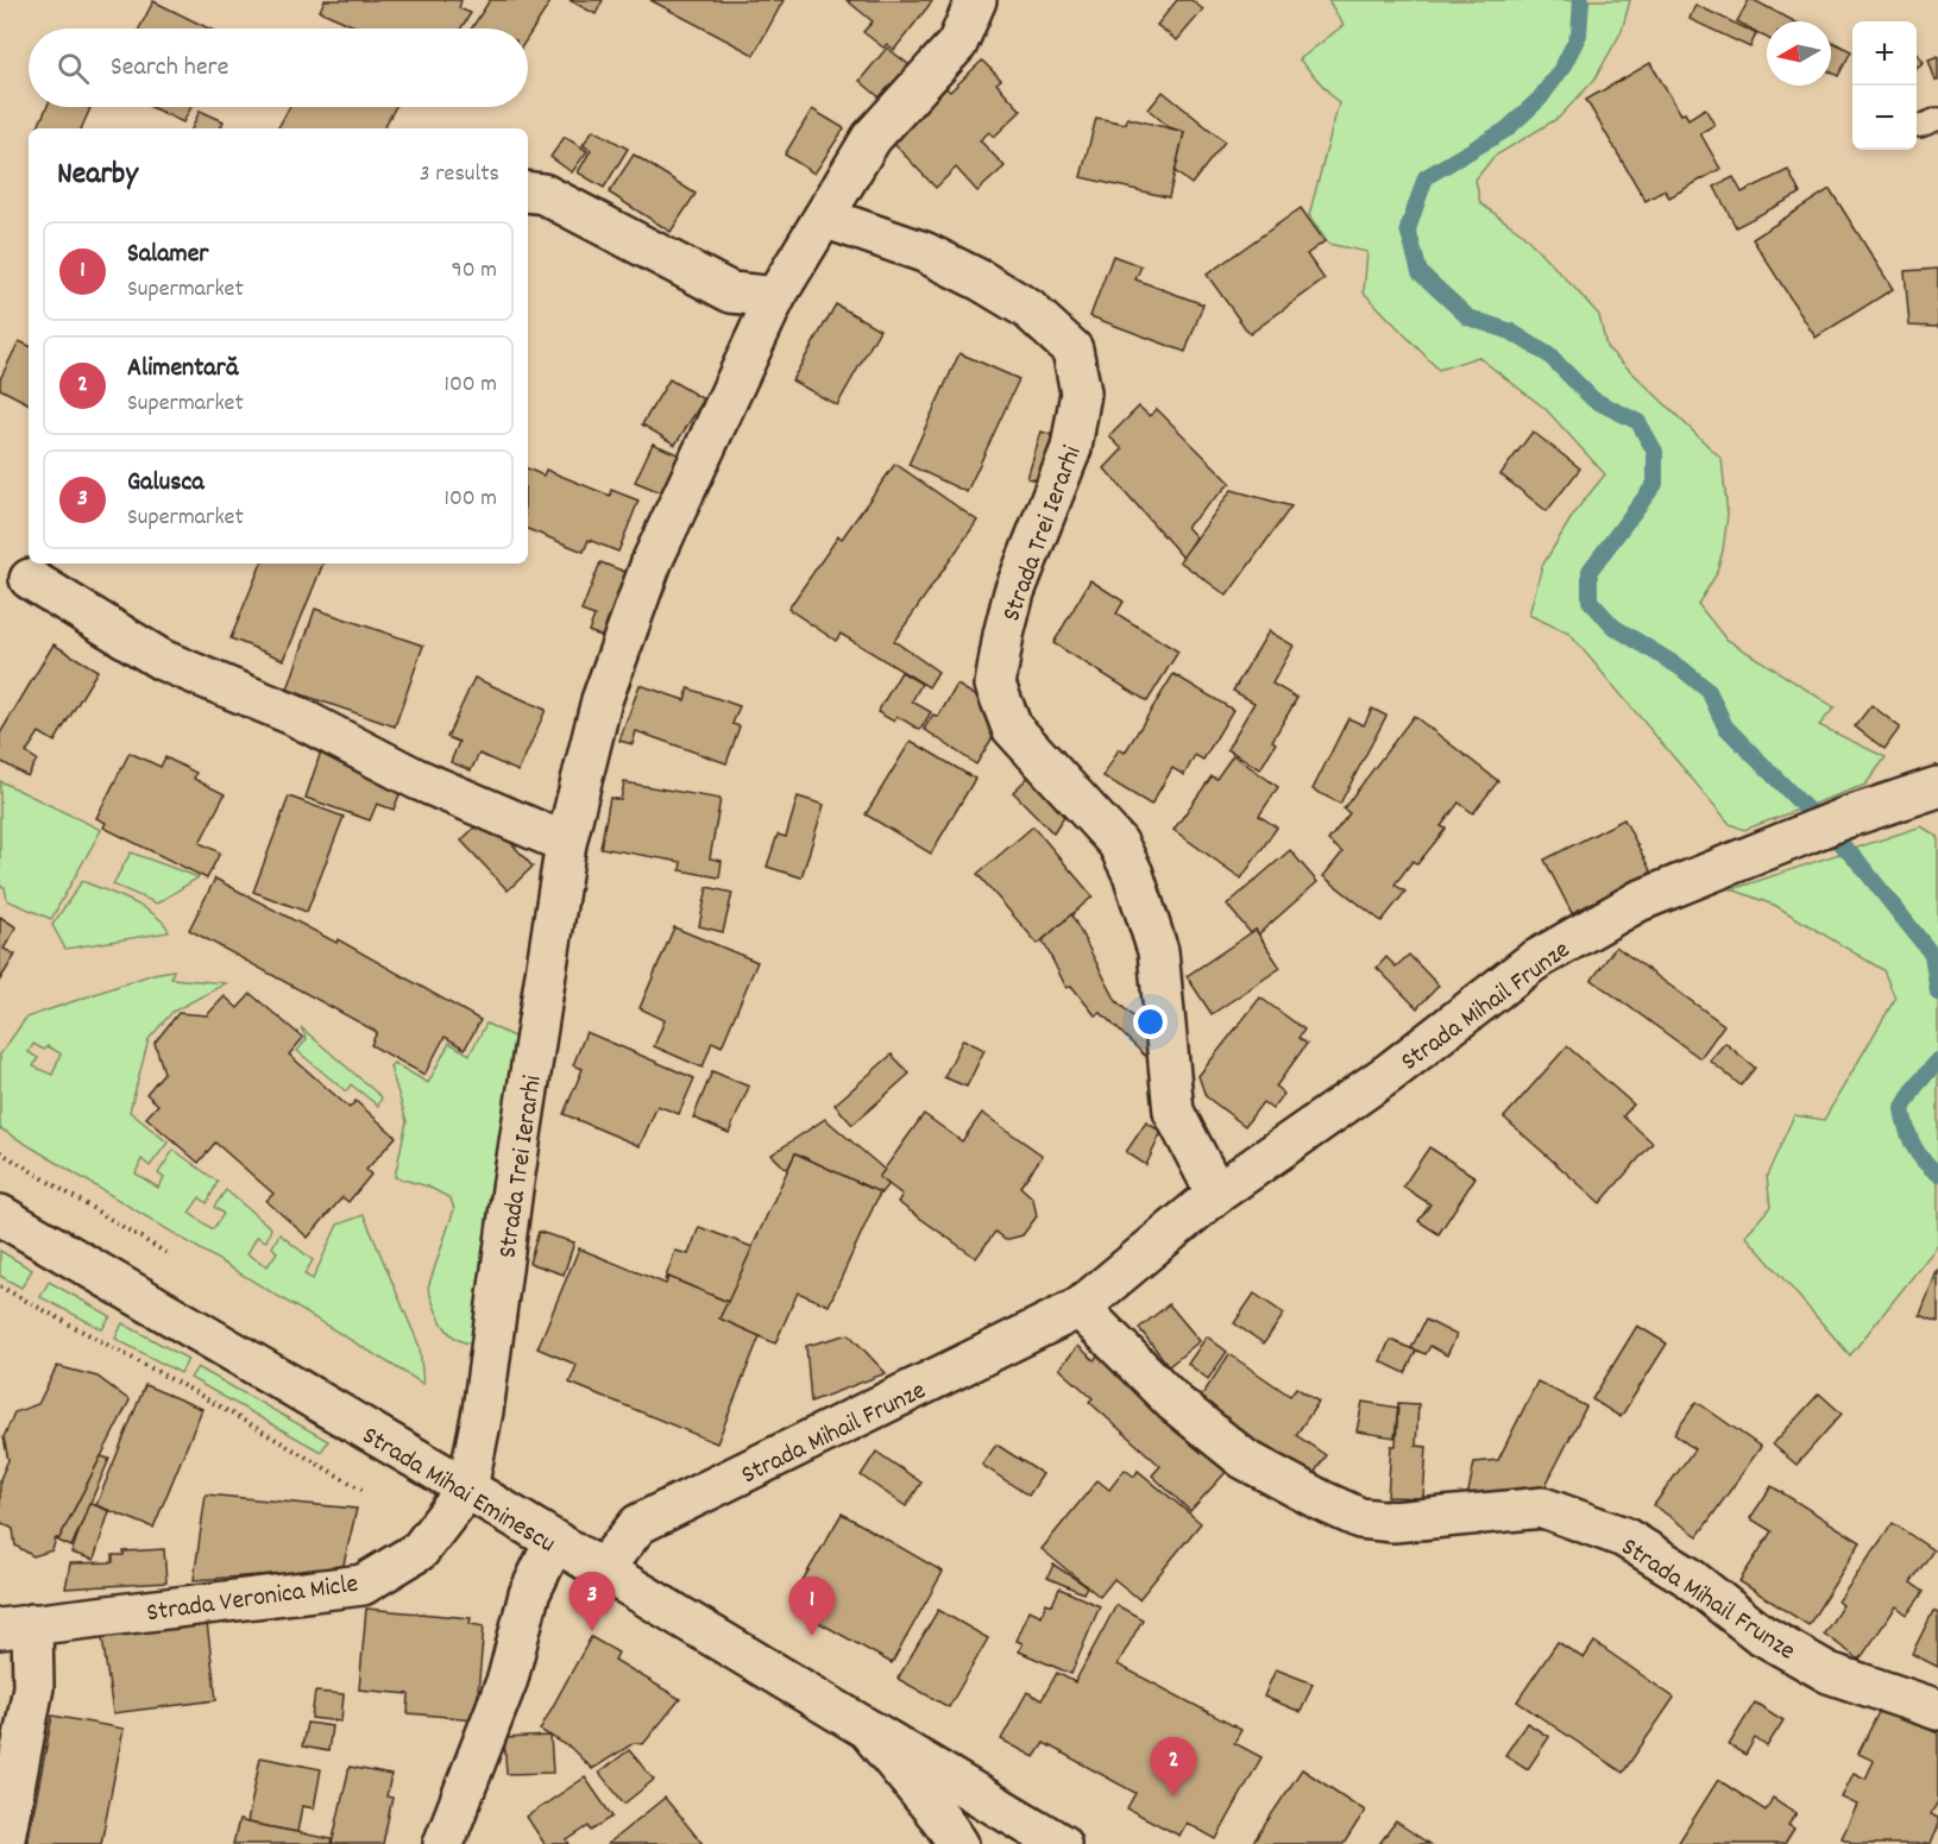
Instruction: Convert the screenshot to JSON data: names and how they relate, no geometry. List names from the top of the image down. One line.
{"streets":{"street":["Strada Trei Ierarhi","Strada Mihail Frunze","Strada Mihai Eminescu","Strada Veronica Micle"]},"crossings":[["Strada Trei Ierarhi","Strada Mihail Frunze"],["Strada Trei Ierarhi","Strada Mihai Eminescu"],["Strada Trei Ierarhi","Strada Veronica Micle"],["Strada Mihail Frunze","Strada Mihai Eminescu"],["Strada Mihai Eminescu","Strada Veronica Micle"]],"north":"left","page":{"map_buttons":["+","−"],"search":"Search here","heading":["Nearby","3 results"],"list":[{"mark":"1","name":"Salamer","note":"Supermarket","value":"90 m"},{"mark":"2","name":"Alimentară","note":"Supermarket","value":"100 m"},{"mark":"3","name":"Galusca","note":"Supermarket","value":"100 m"}],"pins":["3","1","2"]}}
